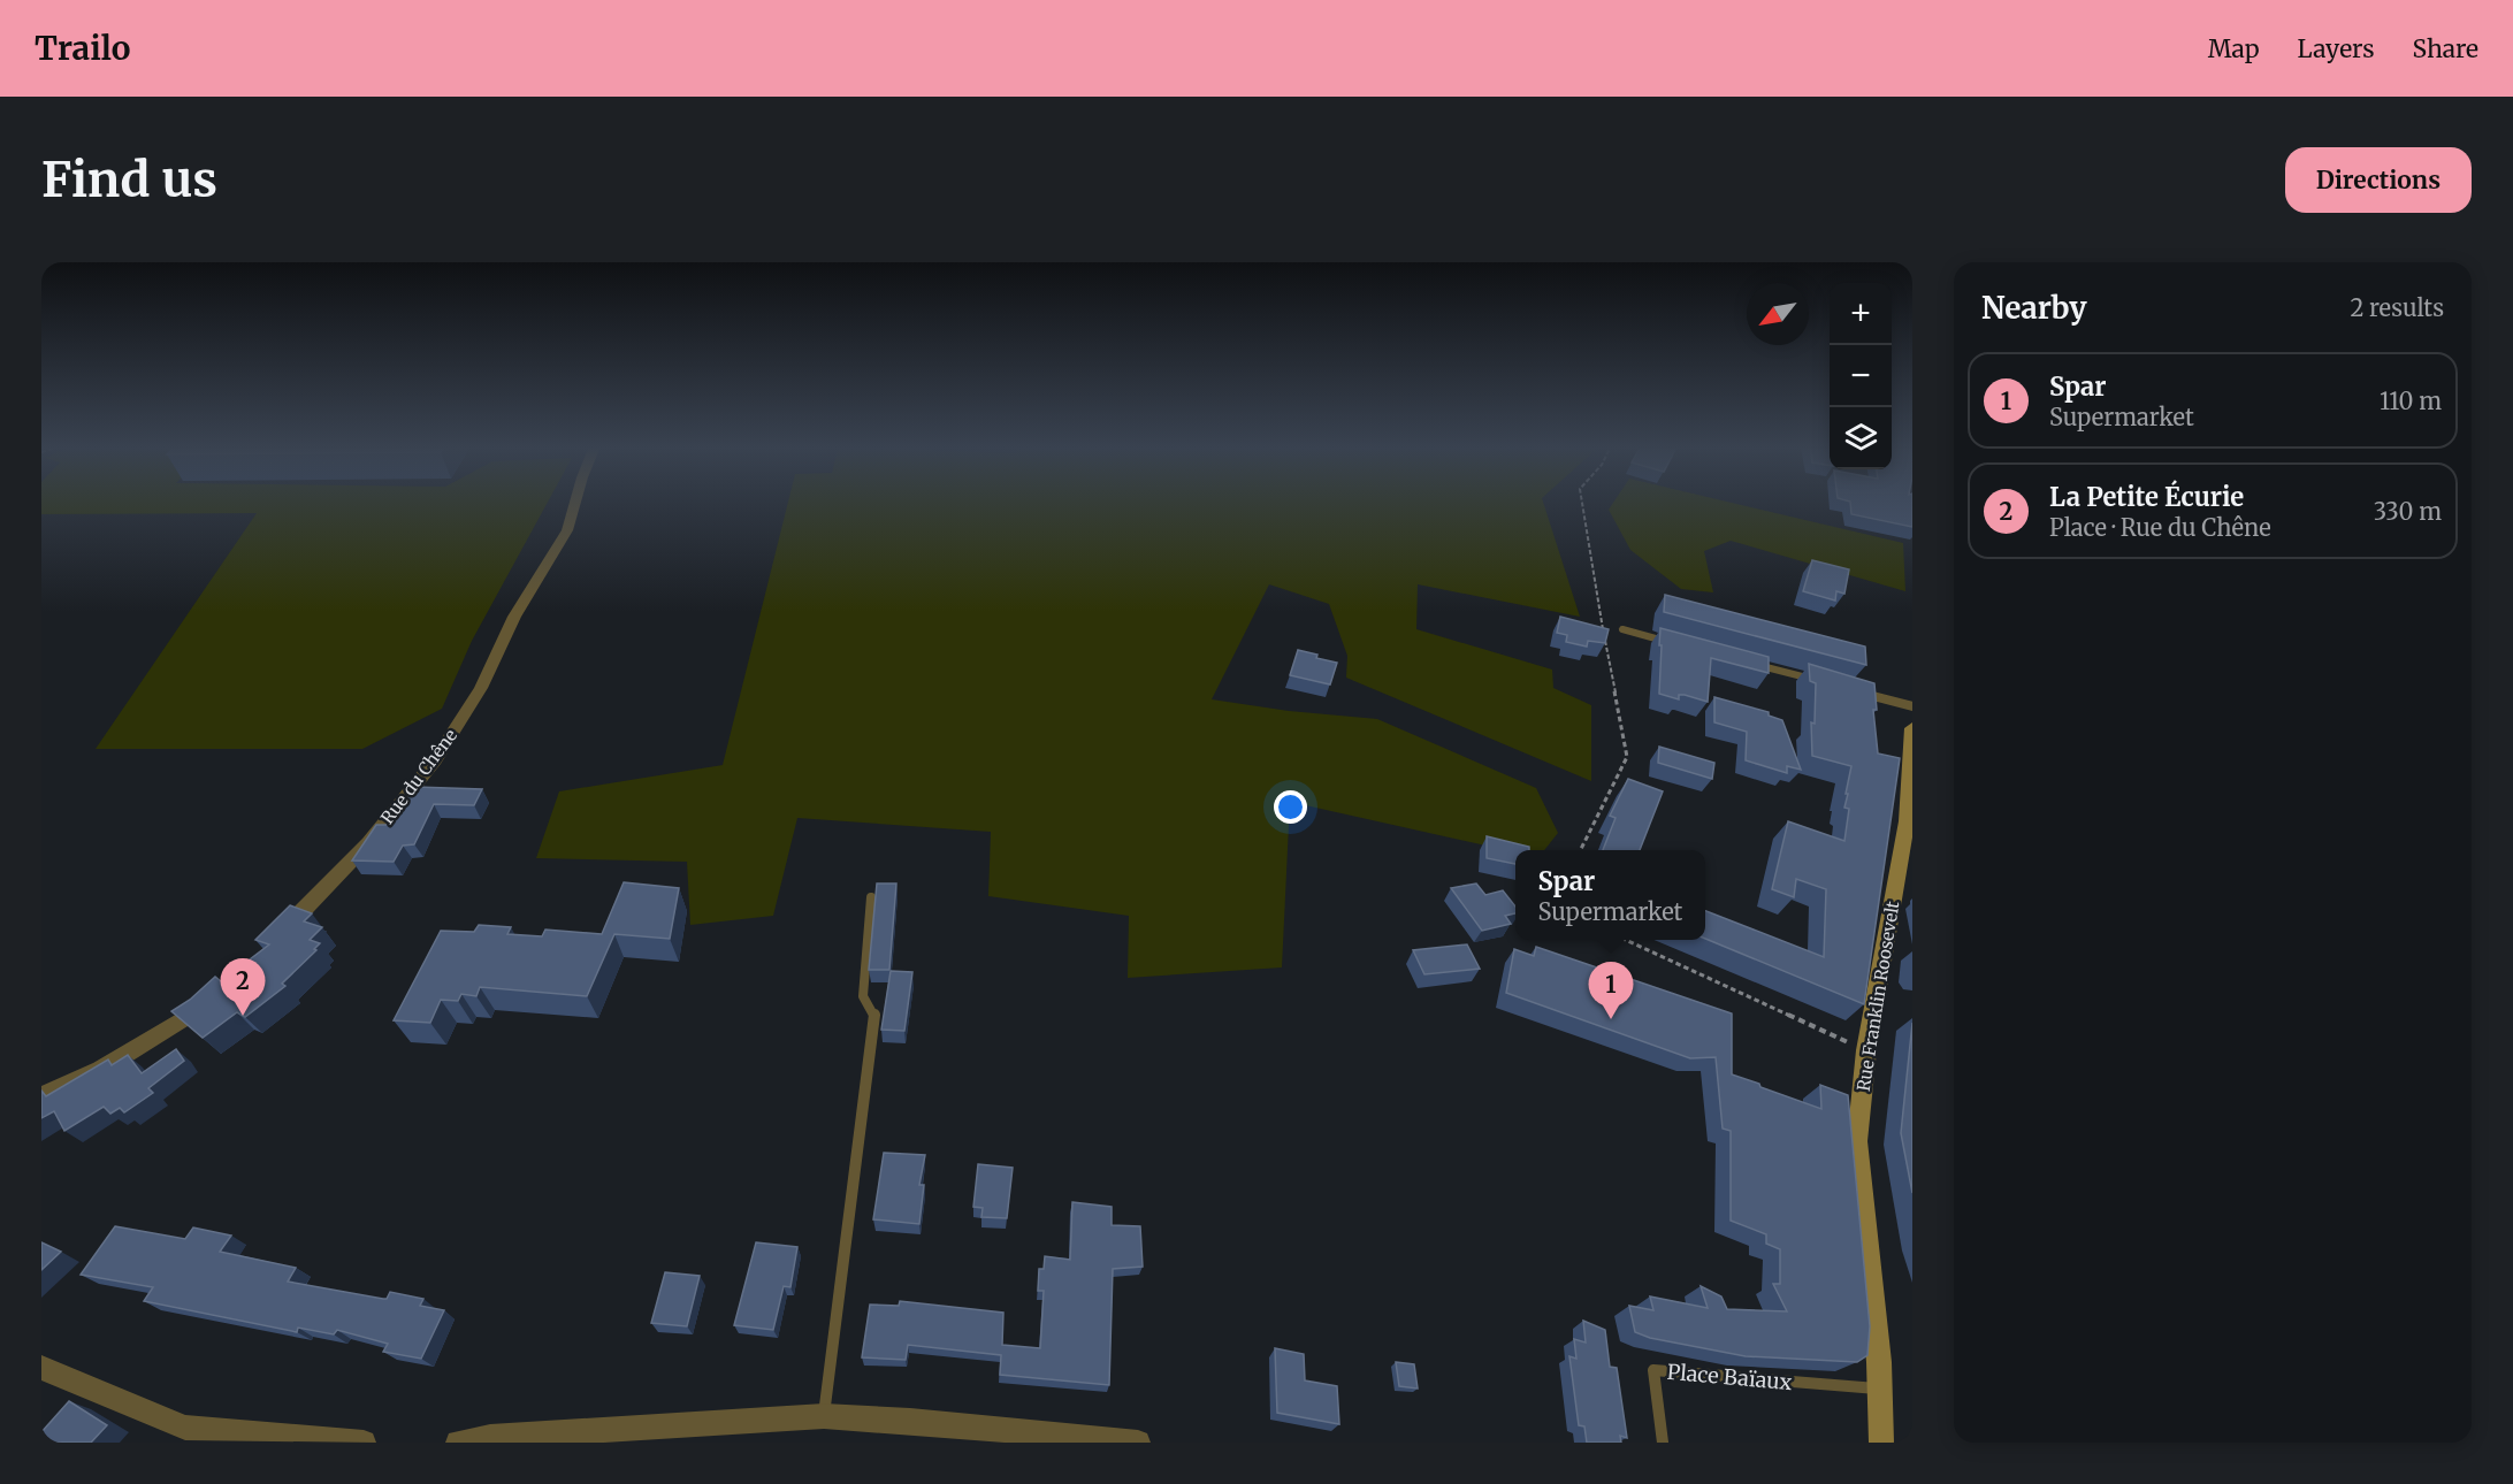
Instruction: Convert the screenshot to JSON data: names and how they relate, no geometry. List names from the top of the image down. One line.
{"streets":{"main road":["Rue Franklin Roosevelt"],"street":["Rue du Chêne"],"lane":["Place Baïaux"]},"crossings":[["Rue Franklin Roosevelt","Place Baïaux"]],"north":"bottom left","page":{"header":"Trailo","nav":["Map","Layers","Share"],"buttons":"Directions","title":"Find us","heading":["Nearby","2 results"],"map_buttons":["+","−"],"list":[{"mark":"1","name":"Spar","note":"Supermarket","value":"110 m"},{"mark":"2","name":"La Petite Écurie","note":"Place · Rue du Chêne","value":"330 m"}],"popup":["Spar","Supermarket"],"pins":["2","1"]}}
